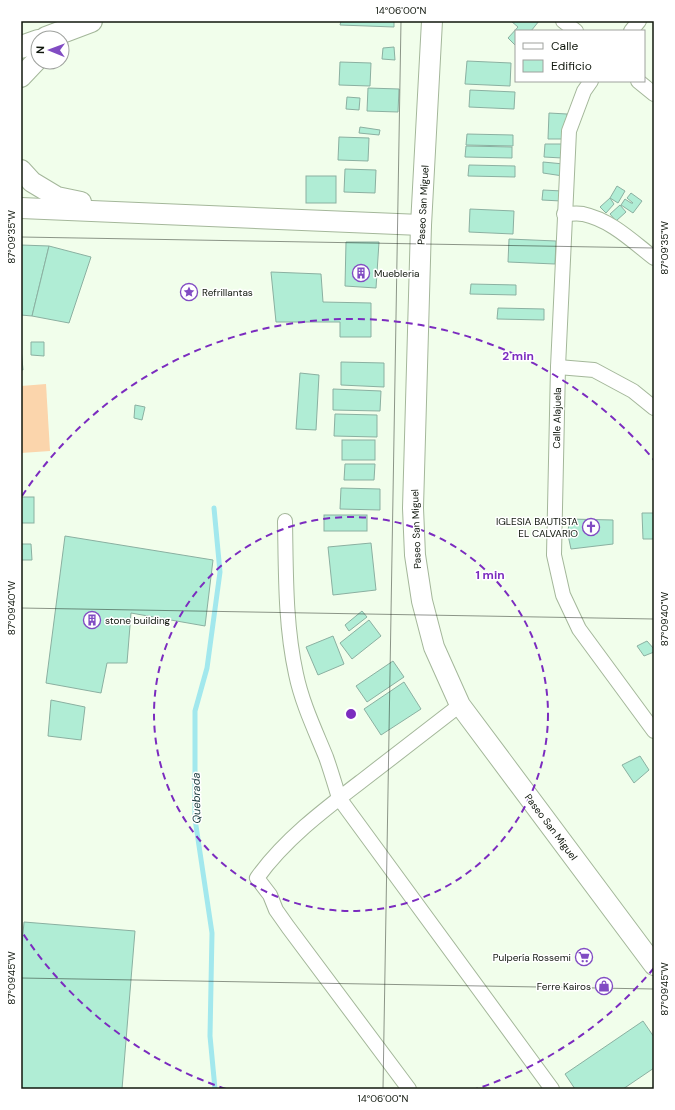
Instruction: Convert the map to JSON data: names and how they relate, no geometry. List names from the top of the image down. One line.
{"streets":{"street":["Paseo San Miguel","Calle Alajuela"]},"water":["Quebrada"],"places":{"building":["Muebleria","stone building"],"place":["Refrillantas"],"church":["IGLESIA BAUTISTA EL CALVARIO"],"supermarket":["Pulpería Rossemi"],"shop":["Ferre Kairos"]},"legend":["Calle","Edificio"],"north":"left","coordinates":["14°06'00\"N","87°09'35\"W","87°09'40\"W","87°09'45\"W"],"rings":["2 min","1 min"]}
